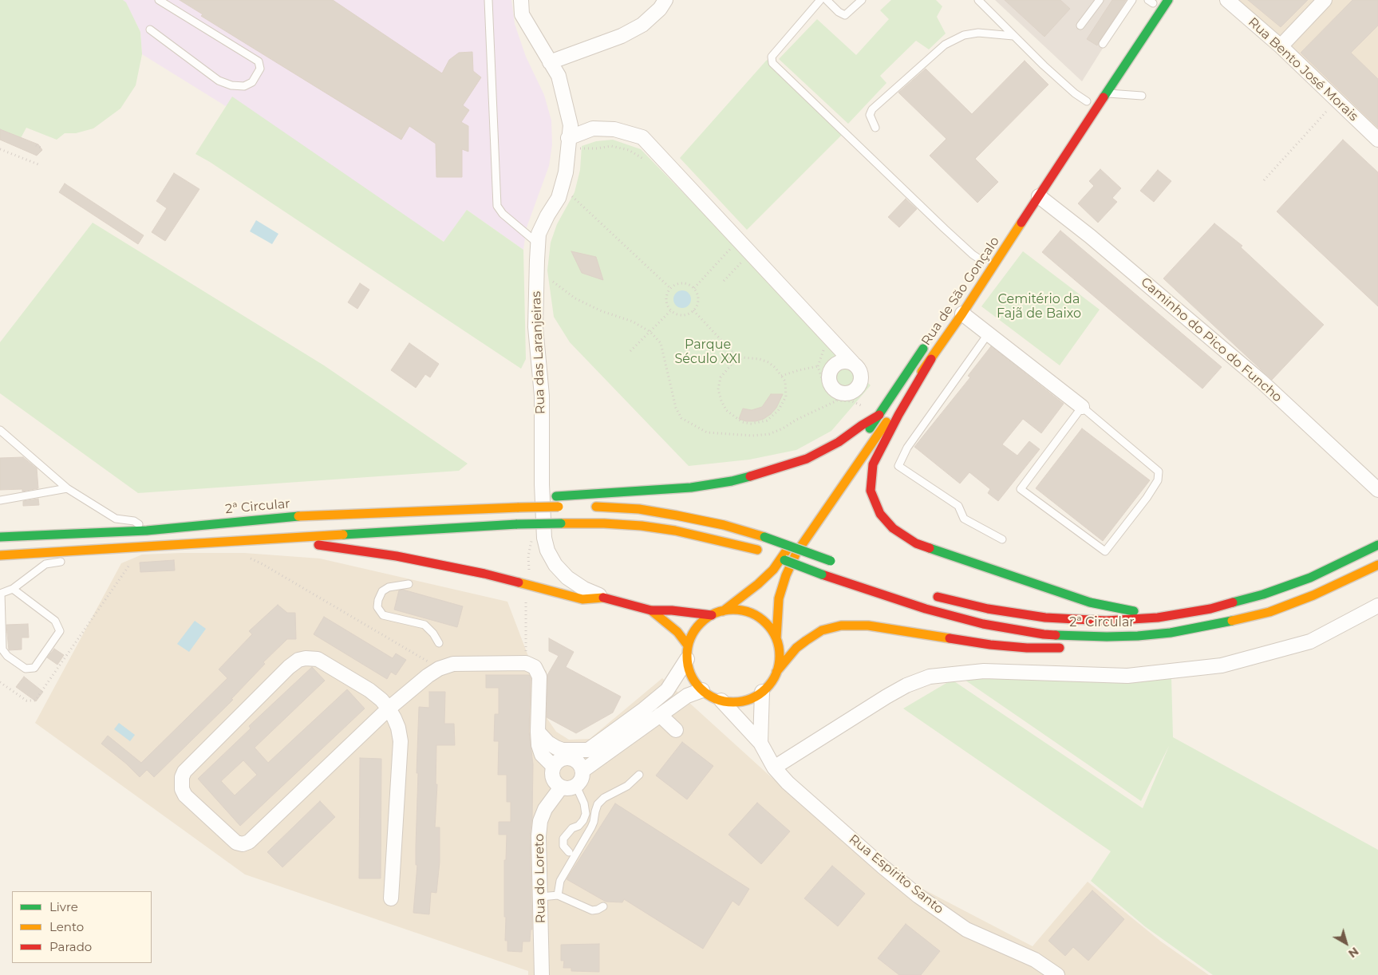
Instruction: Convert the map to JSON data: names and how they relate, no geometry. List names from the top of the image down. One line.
{"streets":{"main road":["Rua de São Gonçalo","Rua das Laranjeiras","2ª Circular"],"street":["Rua Bento José Morais","Caminho do Pico do Funcho","Rua Espírito Santo","Rua do Loreto"]},"crossings":[["Rua de São Gonçalo","Caminho do Pico do Funcho"],["Rua de São Gonçalo","Rua das Laranjeiras"],["Rua de São Gonçalo","Rua Espírito Santo"],["Rua das Laranjeiras","Rua Espírito Santo"]],"parks":["Cemitério da Fajã de Baixo","Parque Século XXI"],"legend":["Livre","Lento","Parado"],"north":"bottom right"}
